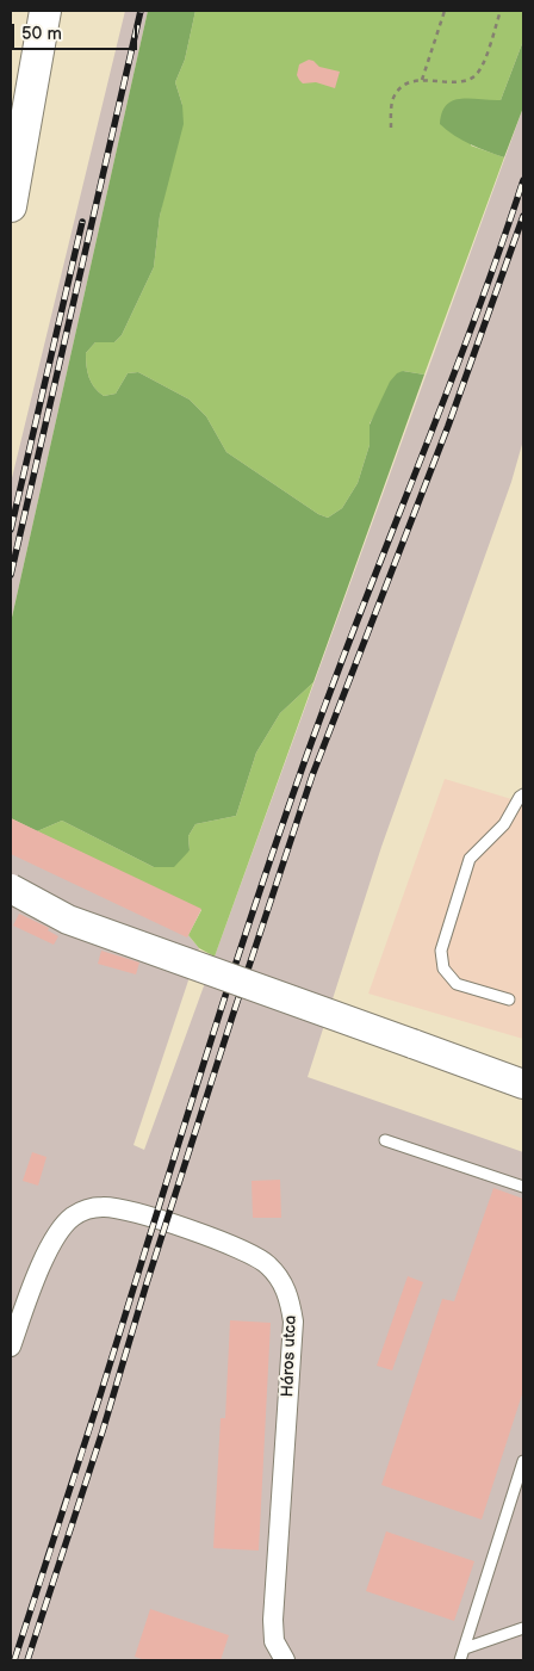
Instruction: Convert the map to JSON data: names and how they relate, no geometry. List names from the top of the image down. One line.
{"streets":{"street":["Háros utca"]},"scale_bar":"50 m"}
